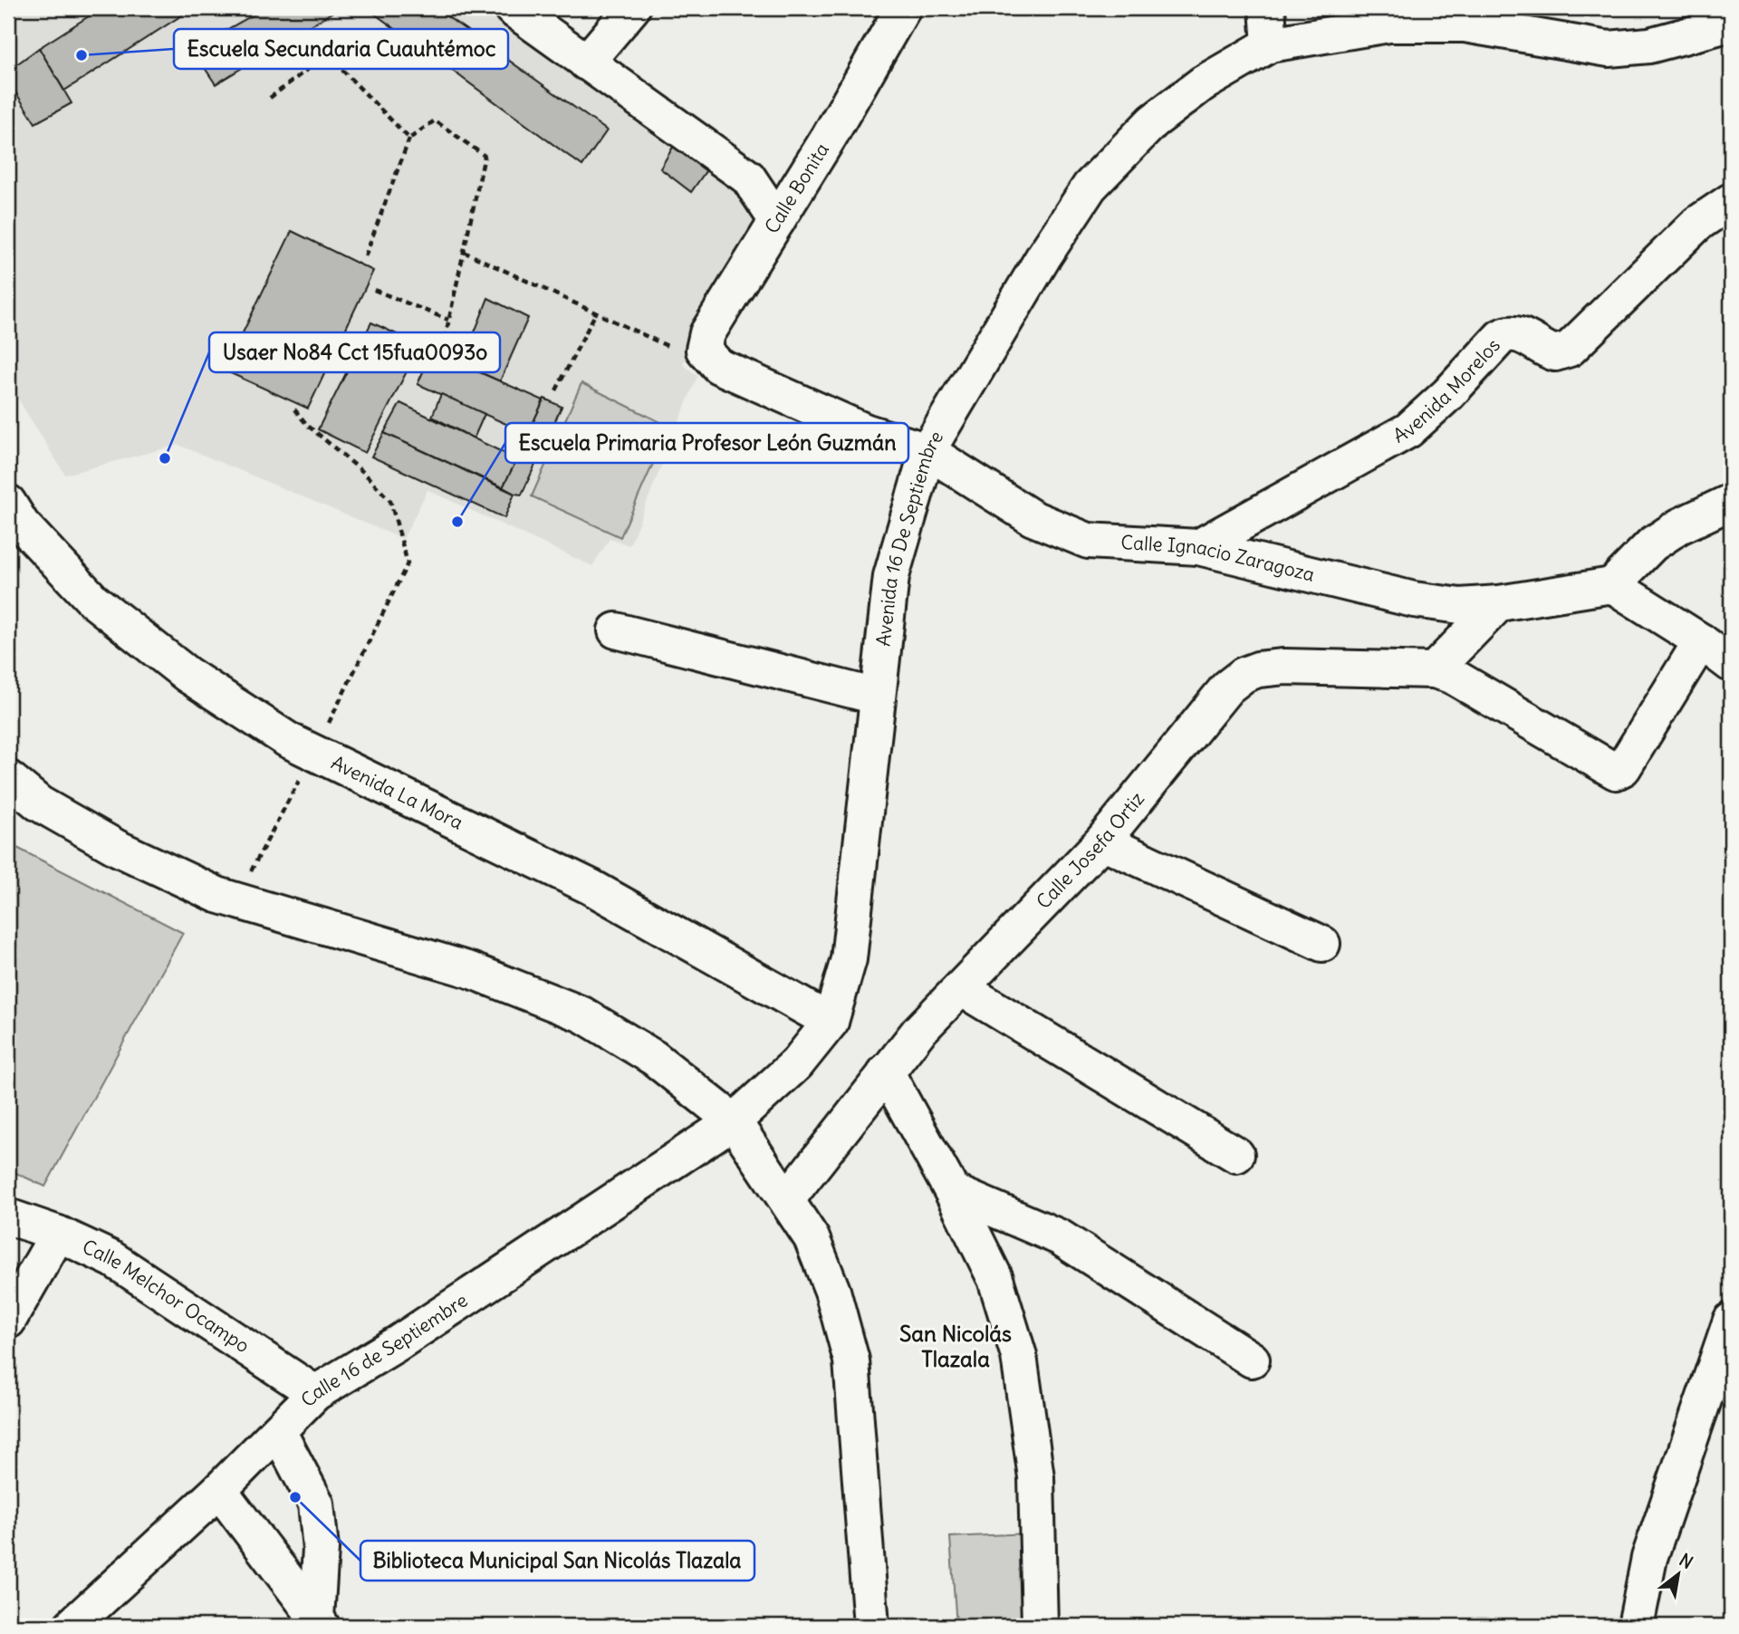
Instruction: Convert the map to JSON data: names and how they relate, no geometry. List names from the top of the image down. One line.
{"streets":{"street":["Calle Bonita","Avenida Morelos","Avenida 16 De Septiembre","Calle Ignacio Zaragoza","Avenida La Mora","Calle Josefa Ortiz","Calle Melchor Ocampo","Calle 16 de Septiembre"]},"crossings":[["Calle Bonita","Calle Ignacio Zaragoza"],["Avenida Morelos","Calle Ignacio Zaragoza"],["Avenida 16 De Septiembre","Calle Ignacio Zaragoza"],["Avenida 16 De Septiembre","Avenida La Mora"],["Avenida 16 De Septiembre","Calle 16 de Septiembre"],["Calle Melchor Ocampo","Calle 16 de Septiembre"]],"districts":["San Nicolás Tlazala"],"places":["Escuela Secundaria Cuauhtémoc","Usaer No84 Cct 15fua0093o","Escuela Primaria Profesor León Guzmán","Biblioteca Municipal San Nicolás Tlazala"],"north":"top right"}
